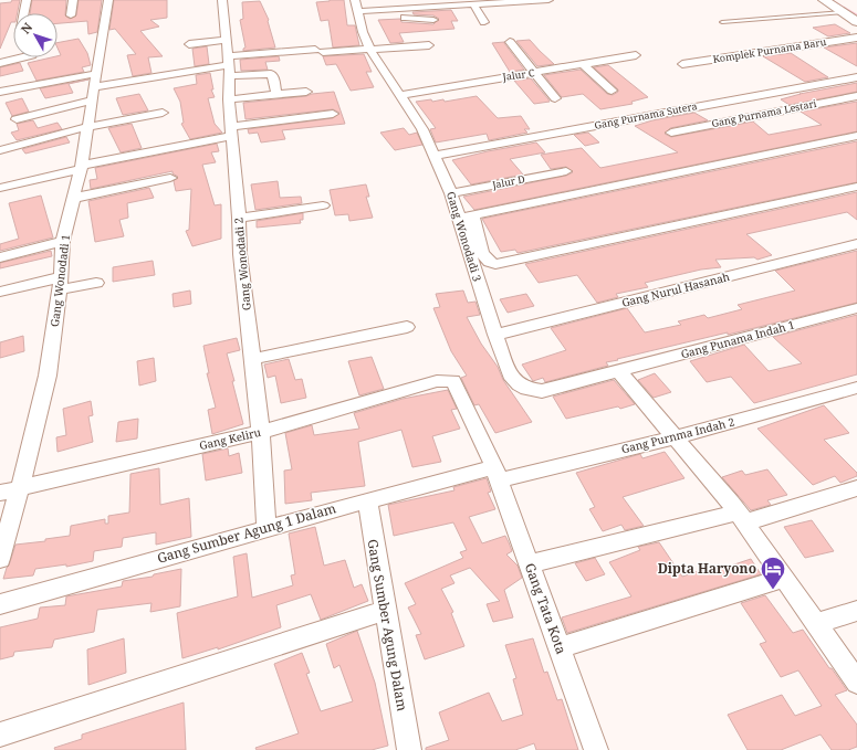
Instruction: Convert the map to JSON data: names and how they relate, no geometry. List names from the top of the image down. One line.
{"streets":{"street":["Komplek Purnama Baru","Jalur C","Gang Purnama Lestari","Gang Purnama Sutera","Jalur D","Gang Wonodadi 3","Gang Wonodadi 2","Gang Wonodadi 1","Gang Nurul Hasanah","Gang Punama Indah 1","Gang Purnma Indah 2","Gang Keliru","Gang Sumber Agung 1 Dalam","Gang Tata Kota","Gang Sumber Agung Dalam"]},"crossings":[["Jalur C","Gang Wonodadi 3"],["Gang Purnama Sutera","Gang Wonodadi 3"],["Jalur D","Gang Wonodadi 3"],["Gang Wonodadi 3","Gang Nurul Hasanah"],["Gang Wonodadi 3","Gang Punama Indah 1"],["Gang Wonodadi 2","Gang Keliru"],["Gang Wonodadi 2","Gang Sumber Agung 1 Dalam"],["Gang Wonodadi 1","Gang Keliru"],["Gang Purnma Indah 2","Gang Sumber Agung 1 Dalam"],["Gang Purnma Indah 2","Gang Tata Kota"],["Gang Keliru","Gang Tata Kota"],["Gang Sumber Agung 1 Dalam","Gang Tata Kota"],["Gang Sumber Agung 1 Dalam","Gang Sumber Agung Dalam"]],"places":{"hotel":["Dipta Haryono"]},"north":"top left"}
